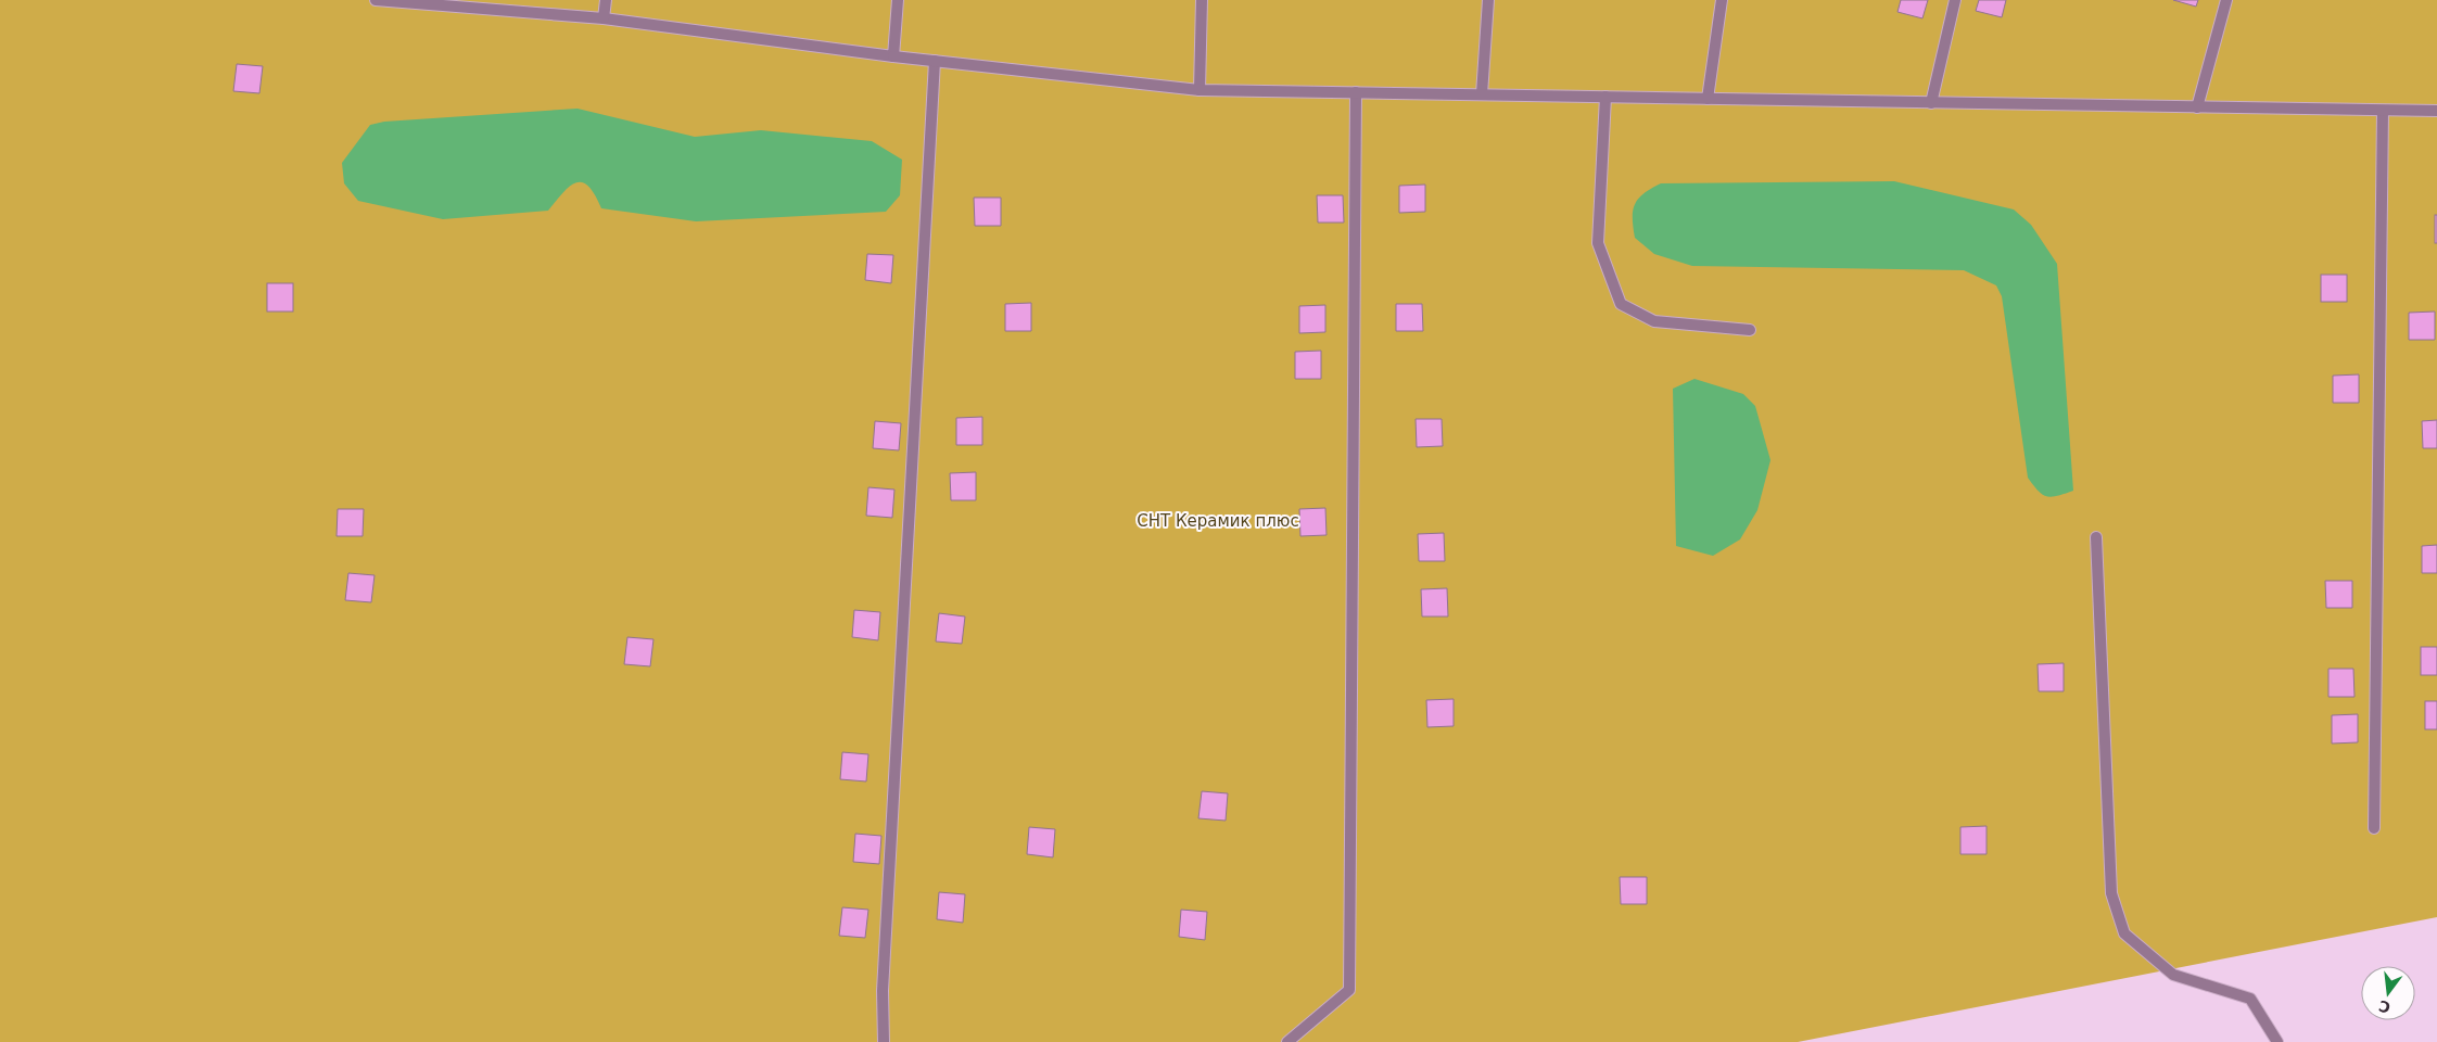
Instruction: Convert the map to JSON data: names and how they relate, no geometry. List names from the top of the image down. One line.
{"parks":["СНТ Керамик плюс"],"north":"bottom"}
